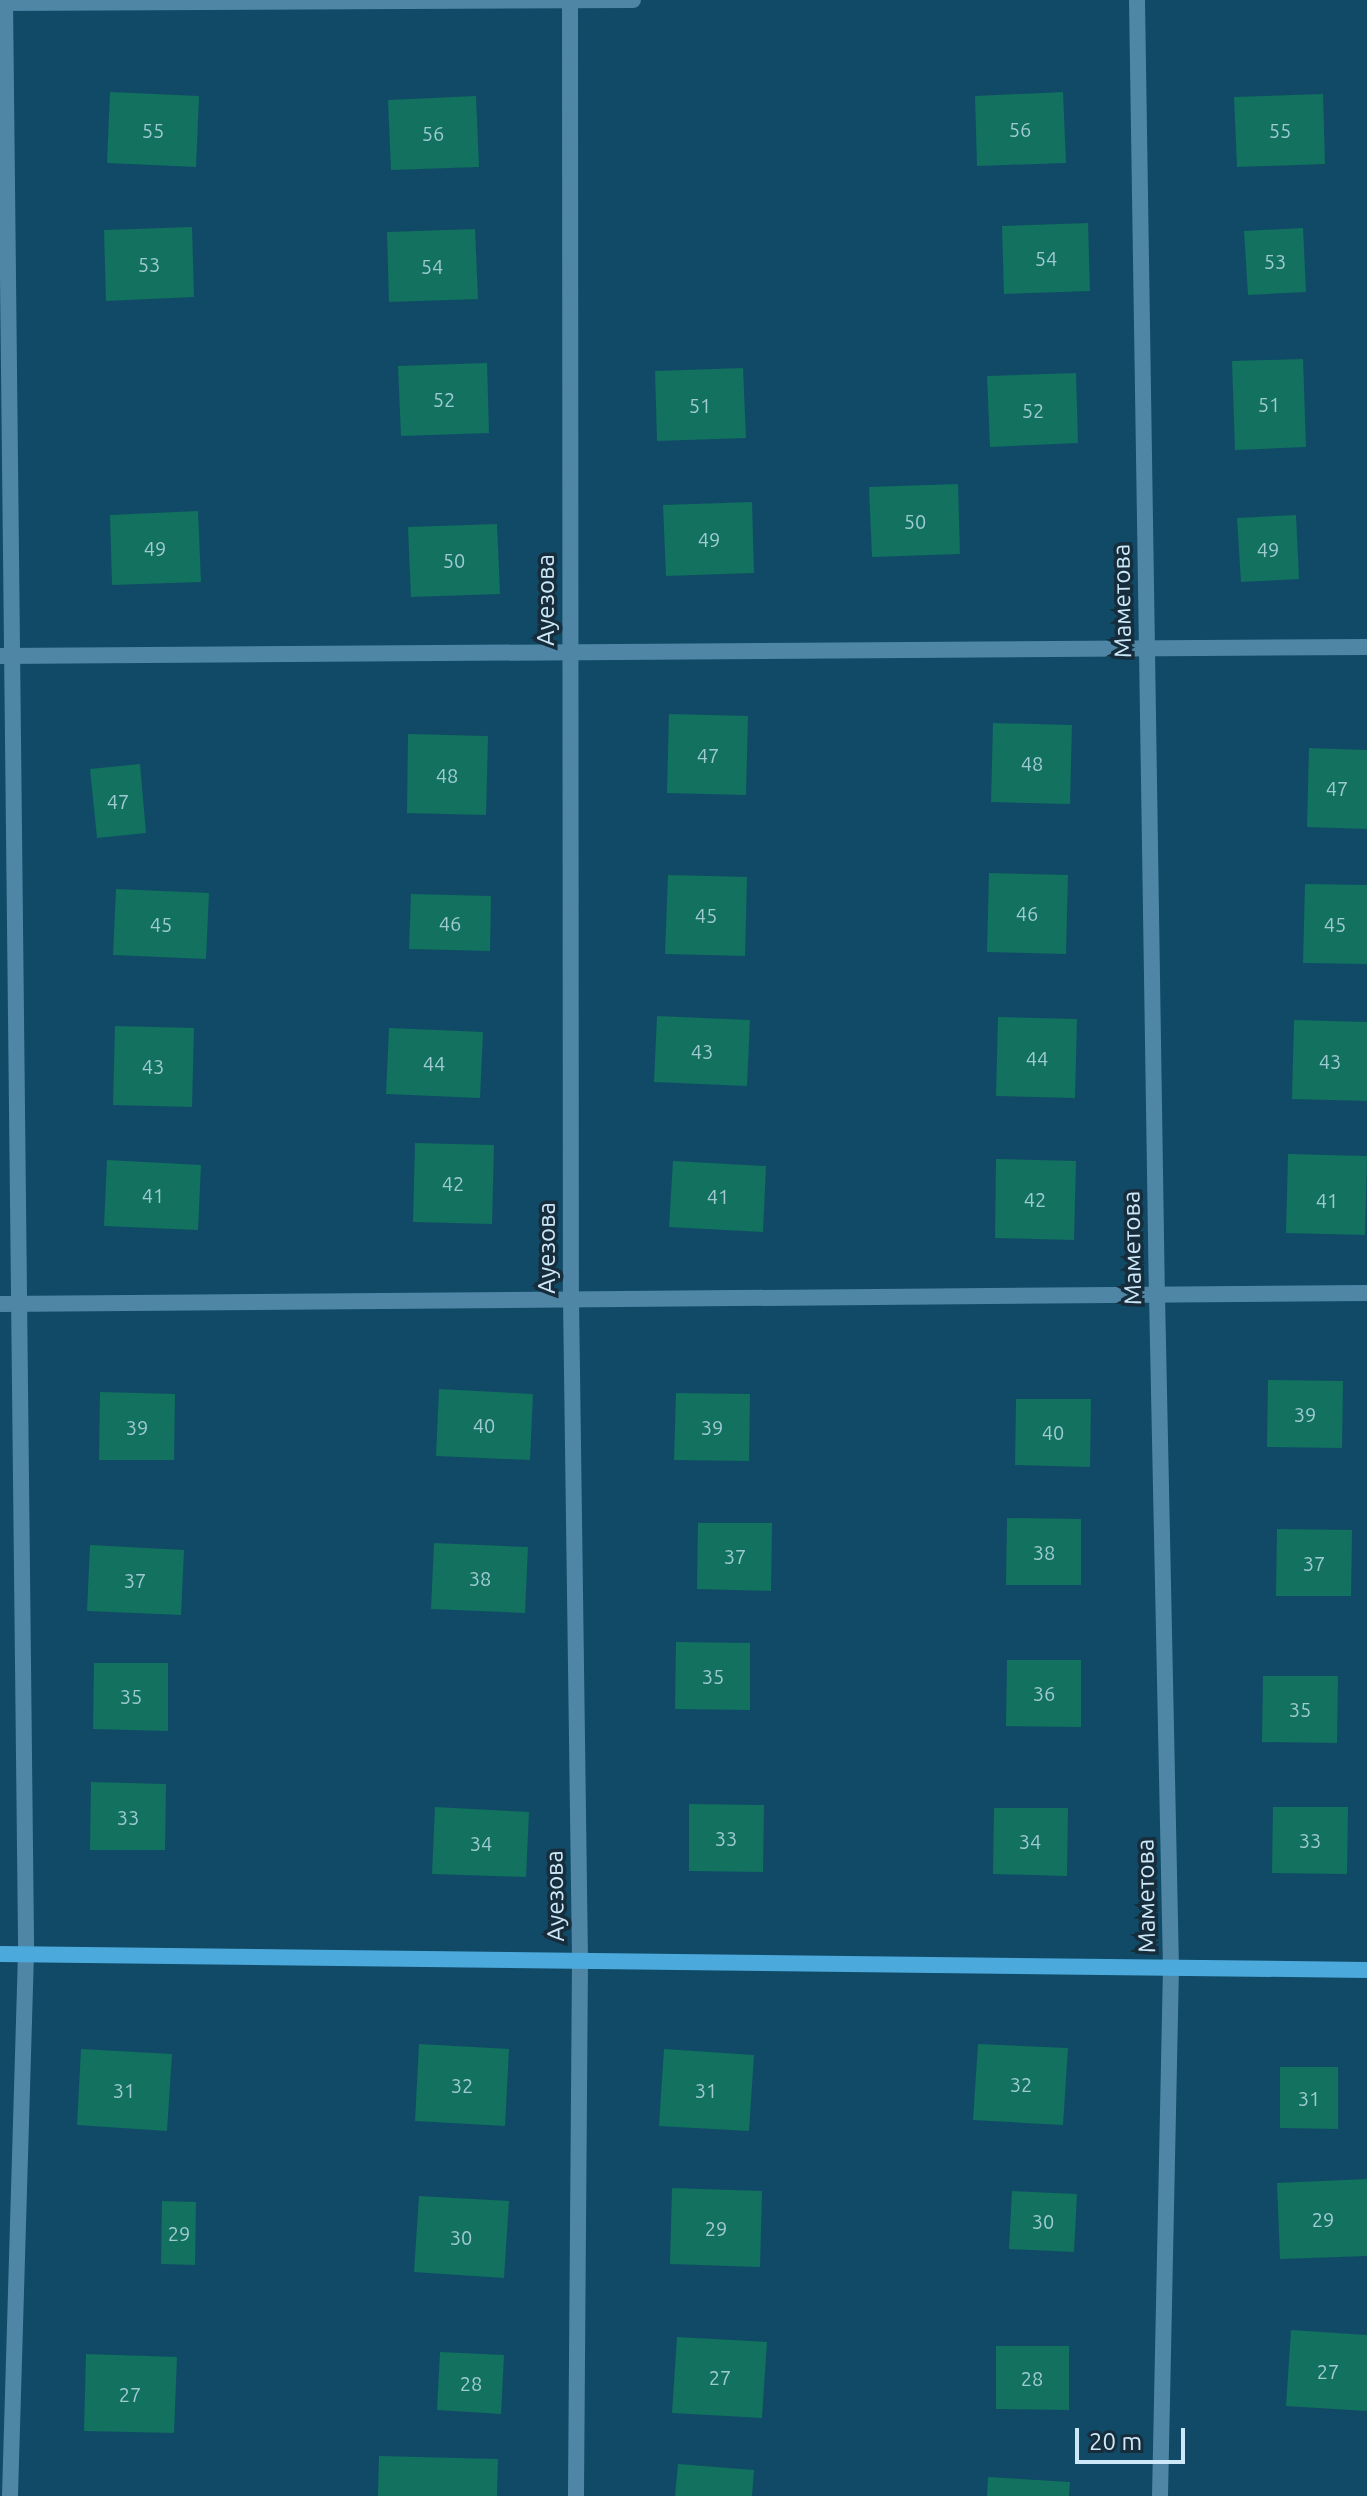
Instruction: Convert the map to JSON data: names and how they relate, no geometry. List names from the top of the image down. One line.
{"streets":{"street":["Ауезова","Маметова"]},"house_numbers":["56","55","55","56","54","53","53","54","52","51","51","52","50","49","49","49","50","47","48","48","47","47","46","45","46","45","45","43","44","43","44","43","42","41","41","42","41","39","40","39","39","40","38","37","37","38","37","35","36","35","35","33","33","33","34","34","32","32","31","31","31","29","30","29","29","30","27","27","28","28","27"],"scale_bar":"20 m"}
